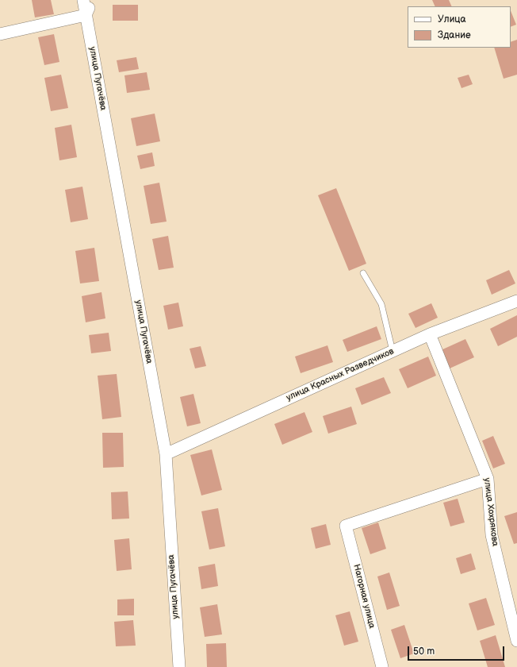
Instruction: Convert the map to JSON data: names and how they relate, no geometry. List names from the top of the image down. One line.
{"streets":{"street":["улица Пугачёва","улица Красных Разведчиков","улица Хохрякова","Нагорная улица"]},"crossings":[["улица Пугачёва","улица Красных Разведчиков"],["улица Красных Разведчиков","улица Хохрякова"],["улица Хохрякова","Нагорная улица"]],"legend":["Улица","Здание"],"scale_bar":"50 m"}
